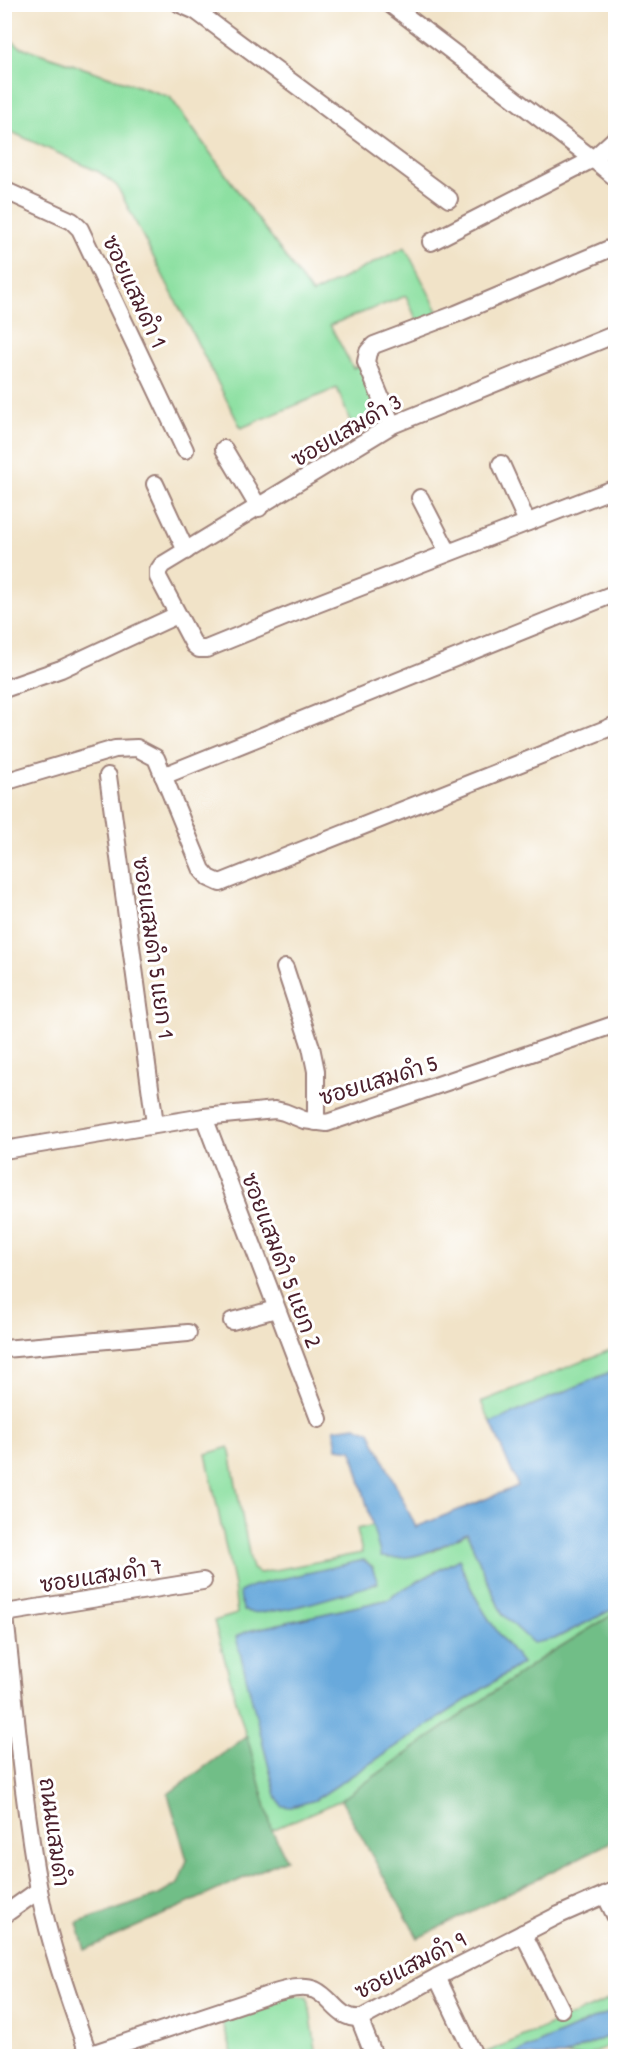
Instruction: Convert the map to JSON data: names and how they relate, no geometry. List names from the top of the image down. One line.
{"streets":{"street":["ซอยแสมดำ 1","ซอยแสมดำ 3","ซอยแสมดำ 5 แยก 1","ซอยแสมดำ 5","ซอยแสมดำ 5 แยก 2","ซอยแสมดำ 7","ถนนแสมดำ","ซอยแสมดำ 9"]},"crossings":[["ซอยแสมดำ 5 แยก 1","ซอยแสมดำ 5"],["ซอยแสมดำ 5","ซอยแสมดำ 5 แยก 2"],["ซอยแสมดำ 7","ถนนแสมดำ"],["ถนนแสมดำ","ซอยแสมดำ 9"]]}
